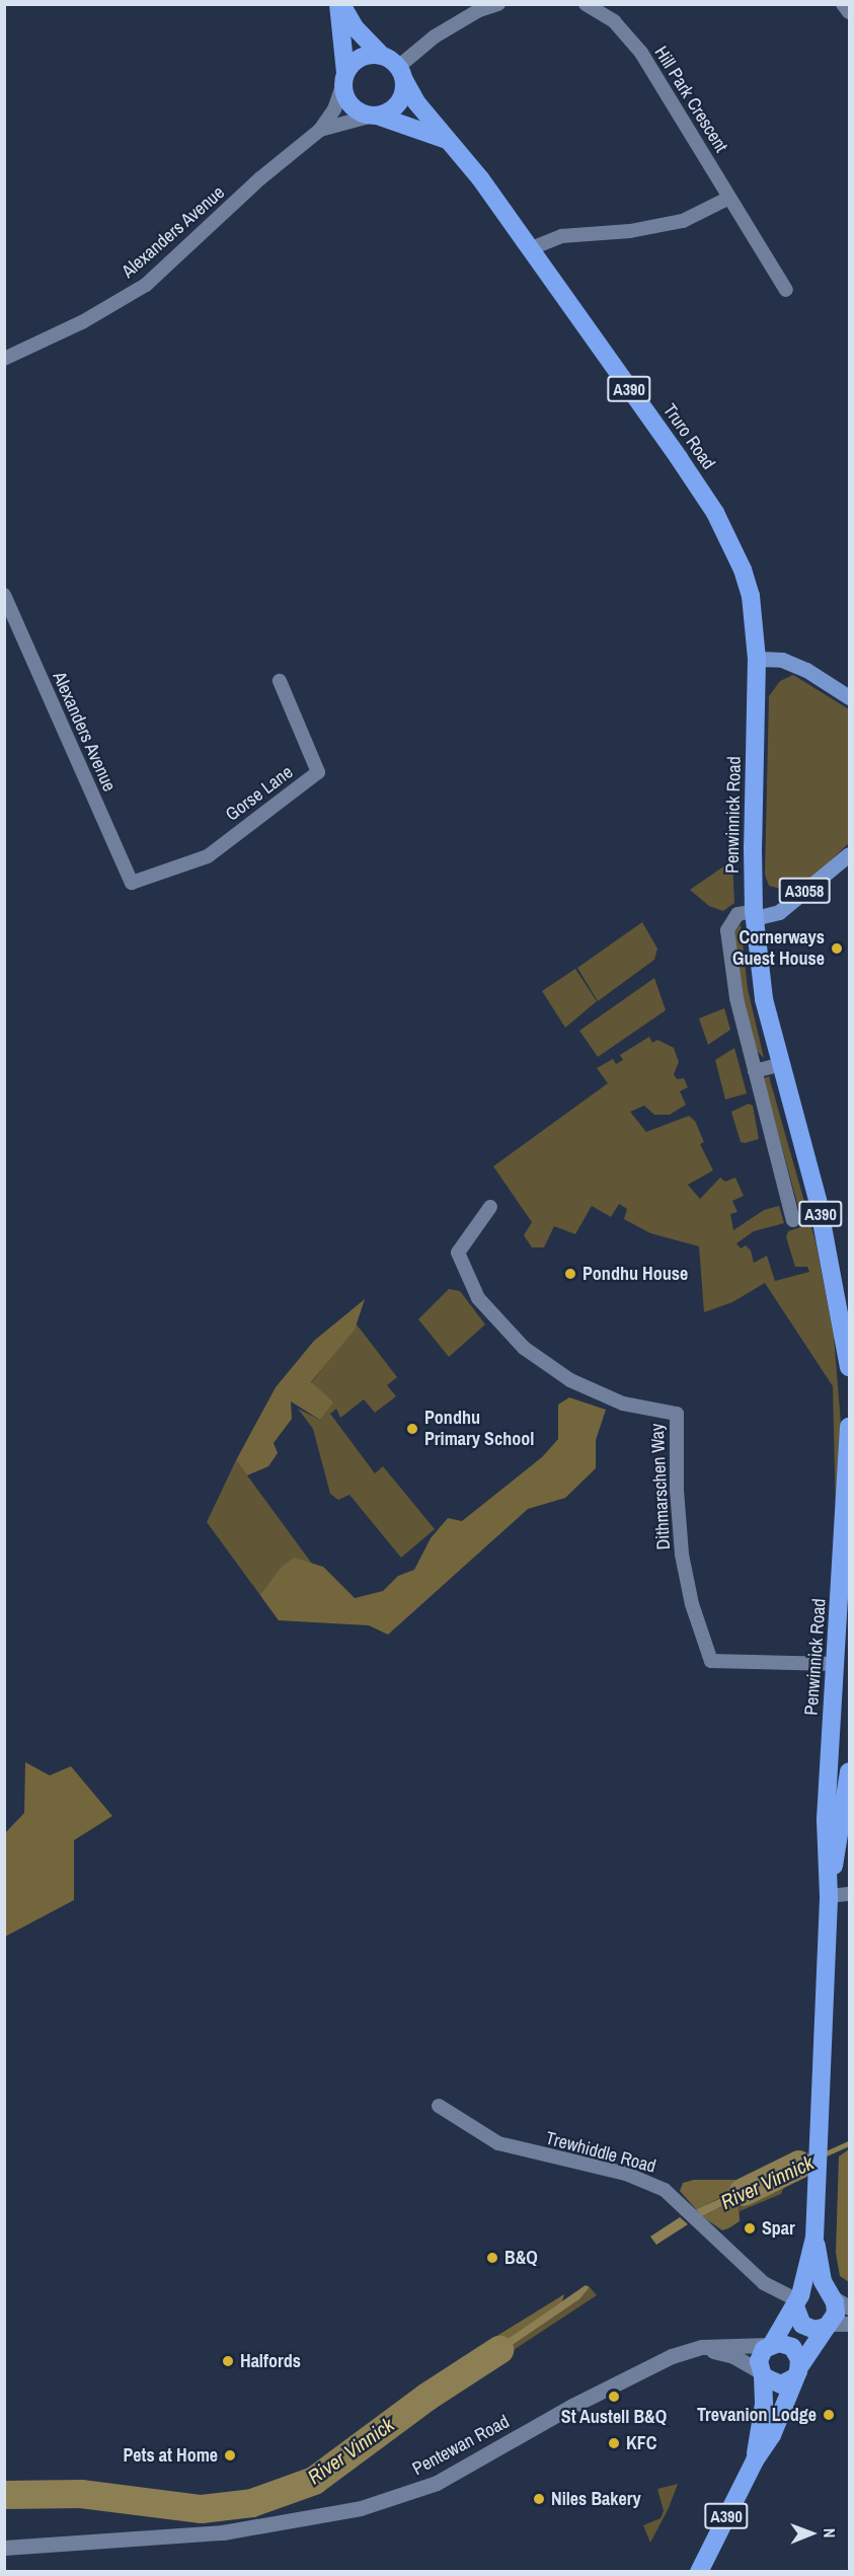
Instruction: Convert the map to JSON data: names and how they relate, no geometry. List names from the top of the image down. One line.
{"streets":{"highway":["A390","Truro Road","Penwinnick Road"],"main road":["A3058","Pentewan Road"],"street":["Hill Park Crescent","Alexanders Avenue","Gorse Lane","Dithmarschen Way","Trewhiddle Road"]},"crossings":[["Alexanders Avenue","Truro Road"],["Alexanders Avenue","Gorse Lane"],["A390","Trewhiddle Road"],["A390","Pentewan Road"],["Truro Road","Penwinnick Road"],["Penwinnick Road","A3058"],["Penwinnick Road","Dithmarschen Way"]],"water":["River Vinnick"],"places":["Cornerways Guest House","Pondhu House","Pondhu Primary School","Spar","B&Q","Halfords","St Austell B&Q","Trevanion Lodge","KFC","Pets at Home","Niles Bakery"],"north":"right"}
